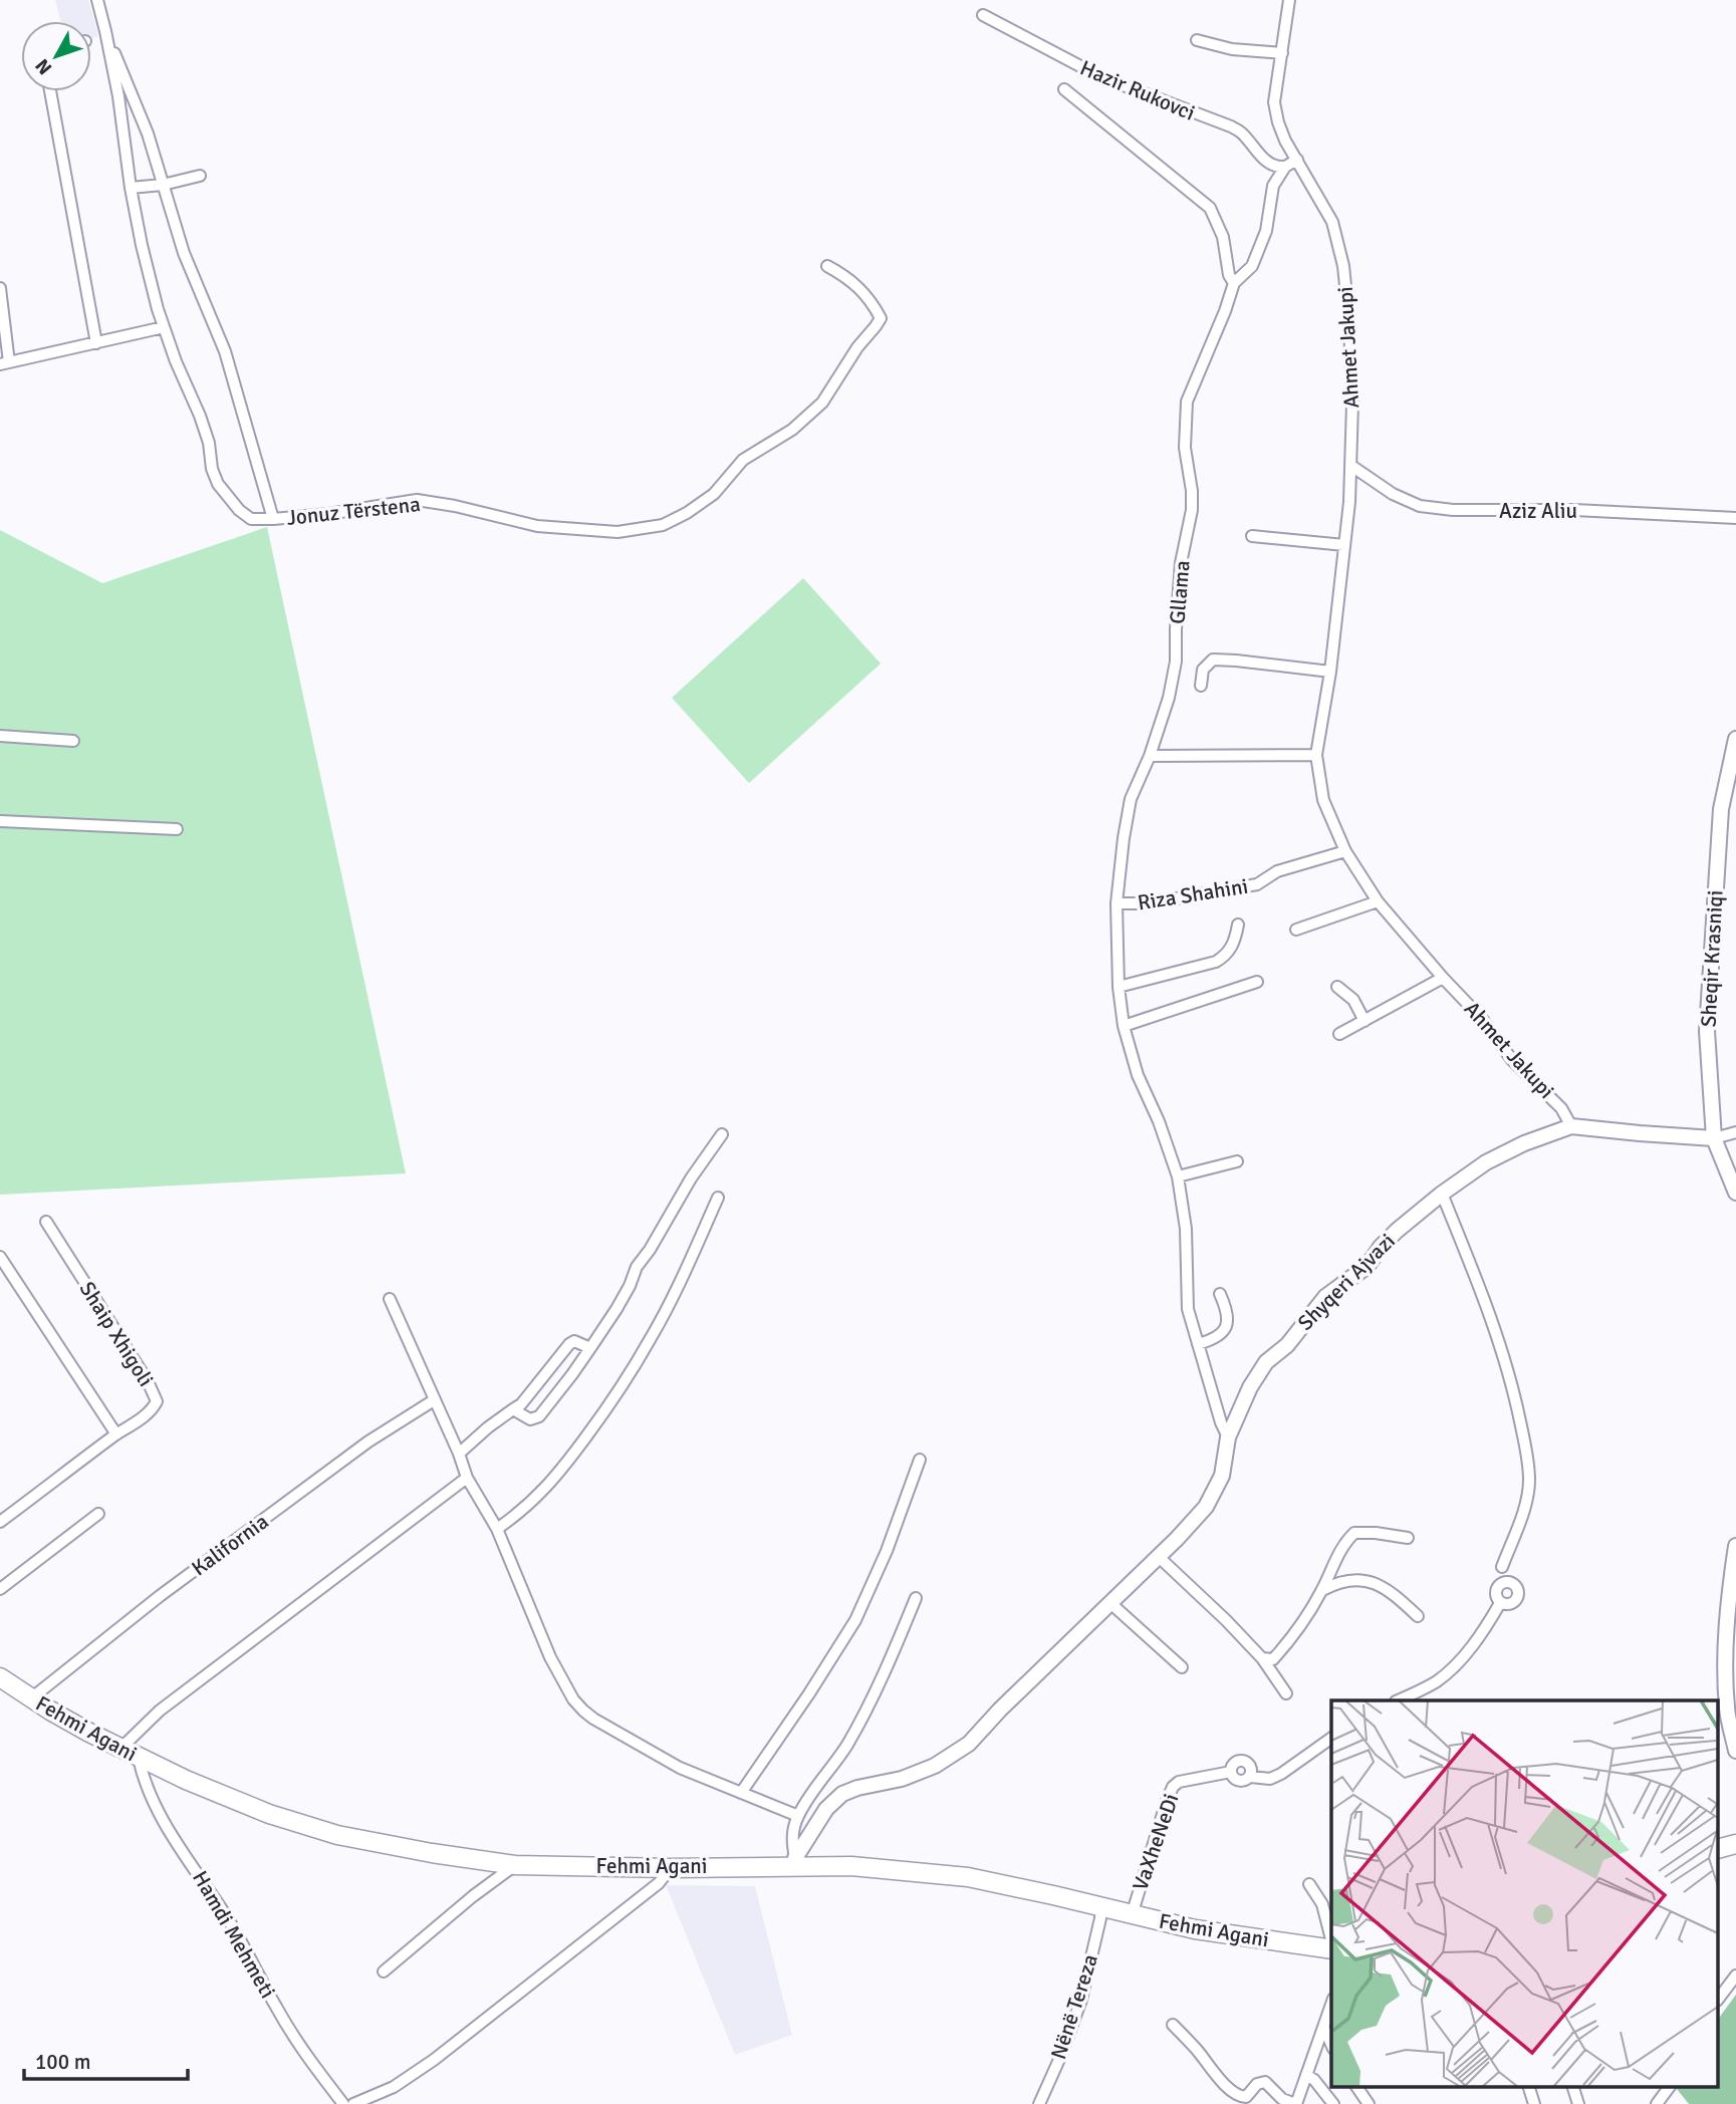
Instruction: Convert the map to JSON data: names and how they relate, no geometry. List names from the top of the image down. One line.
{"streets":{"main road":["Fehmi Agani"],"street":["Hazir Rukovci","Ahmet Jakupi","Jonuz Tërstena","Aziz Aliu","Gllama","Riza Shahini","Sheqir Krasniqi","Shyqeri Ajvazi","Shaip Xhigoli","Kalifornia","VaXheNeDi","Hamdi Mehmeti","Nënë Tereza"]},"crossings":[["Hazir Rukovci","Gllama"],["Ahmet Jakupi","Aziz Aliu"],["Ahmet Jakupi","Riza Shahini"],["Ahmet Jakupi","Shyqeri Ajvazi"],["Gllama","Riza Shahini"],["Gllama","Shyqeri Ajvazi"],["Sheqir Krasniqi","Shyqeri Ajvazi"],["Shyqeri Ajvazi","Fehmi Agani"],["Kalifornia","Fehmi Agani"],["Fehmi Agani","VaXheNeDi"],["Fehmi Agani","Hamdi Mehmeti"],["Fehmi Agani","Nënë Tereza"]],"scale_bar":"100 m","north":"bottom left"}
